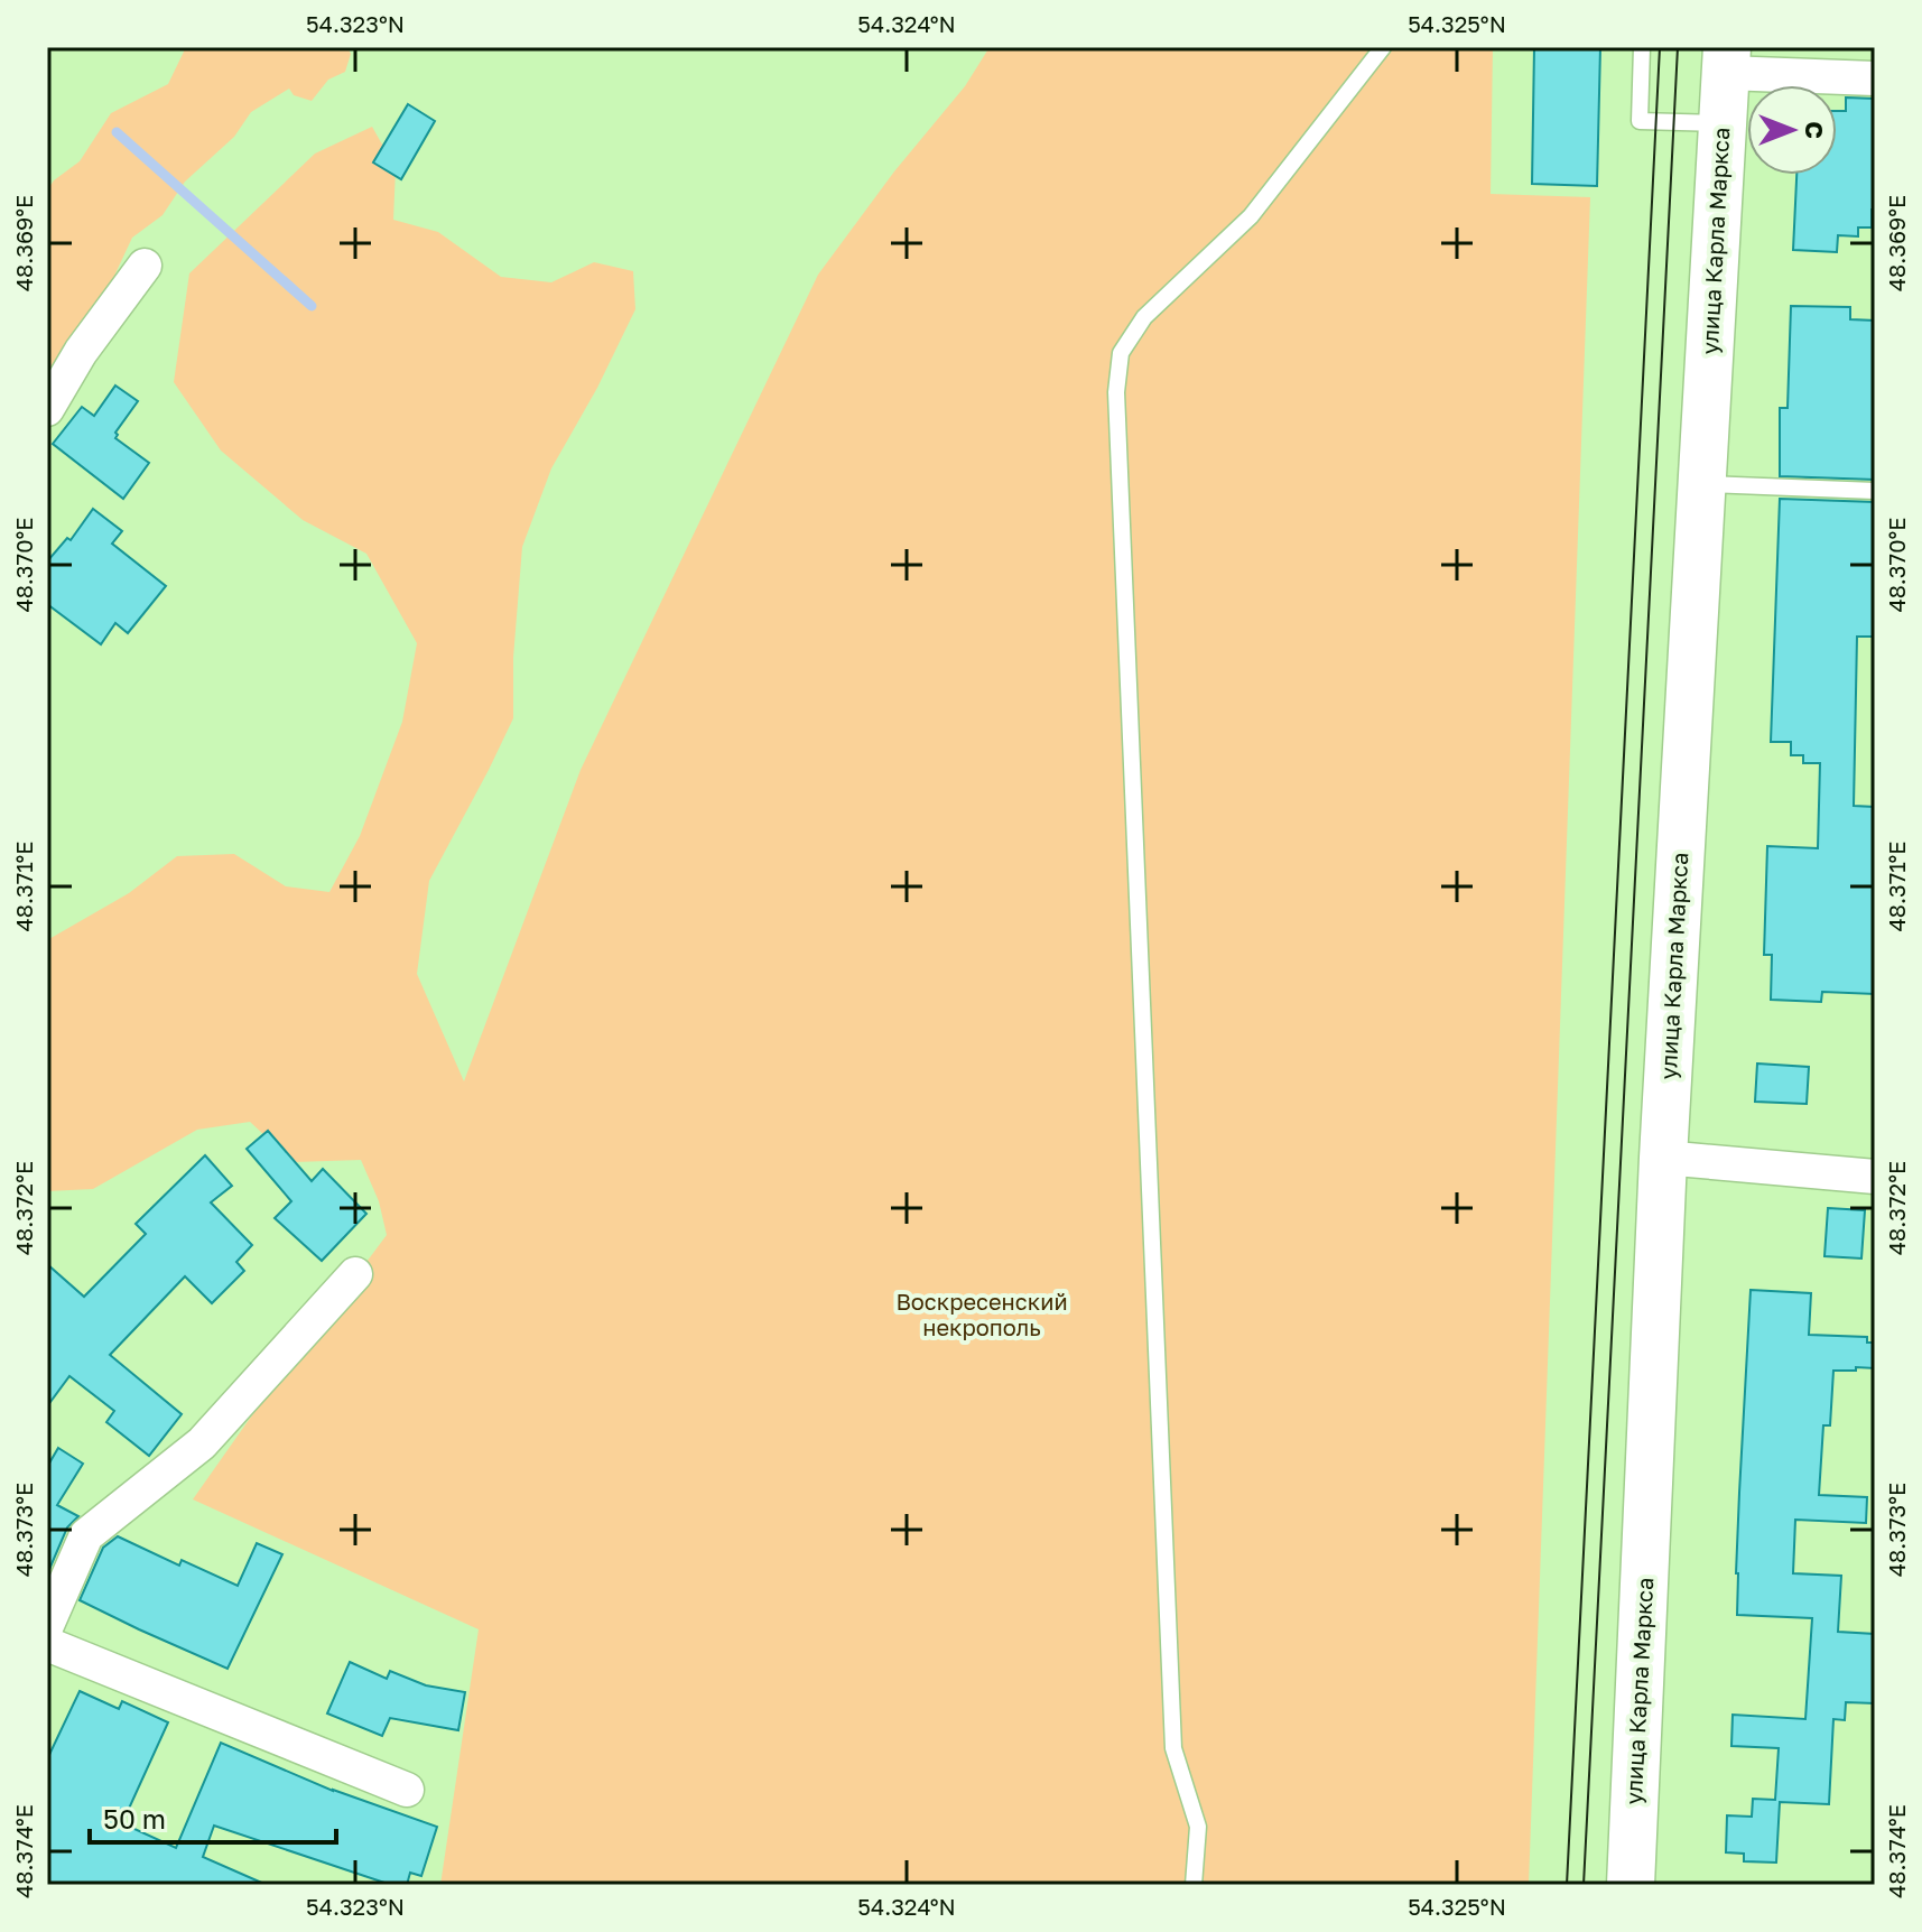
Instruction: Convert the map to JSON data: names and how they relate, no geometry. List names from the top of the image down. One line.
{"streets":{"main road":["улица Карла Маркса"]},"parks":["Воскресенский некрополь"],"scale_bar":"50 m","north":"right","coordinates":["54.323°N","54.324°N","54.325°N","48.369°E","48.370°E","48.371°E","48.372°E","48.373°E","48.374°E"]}
